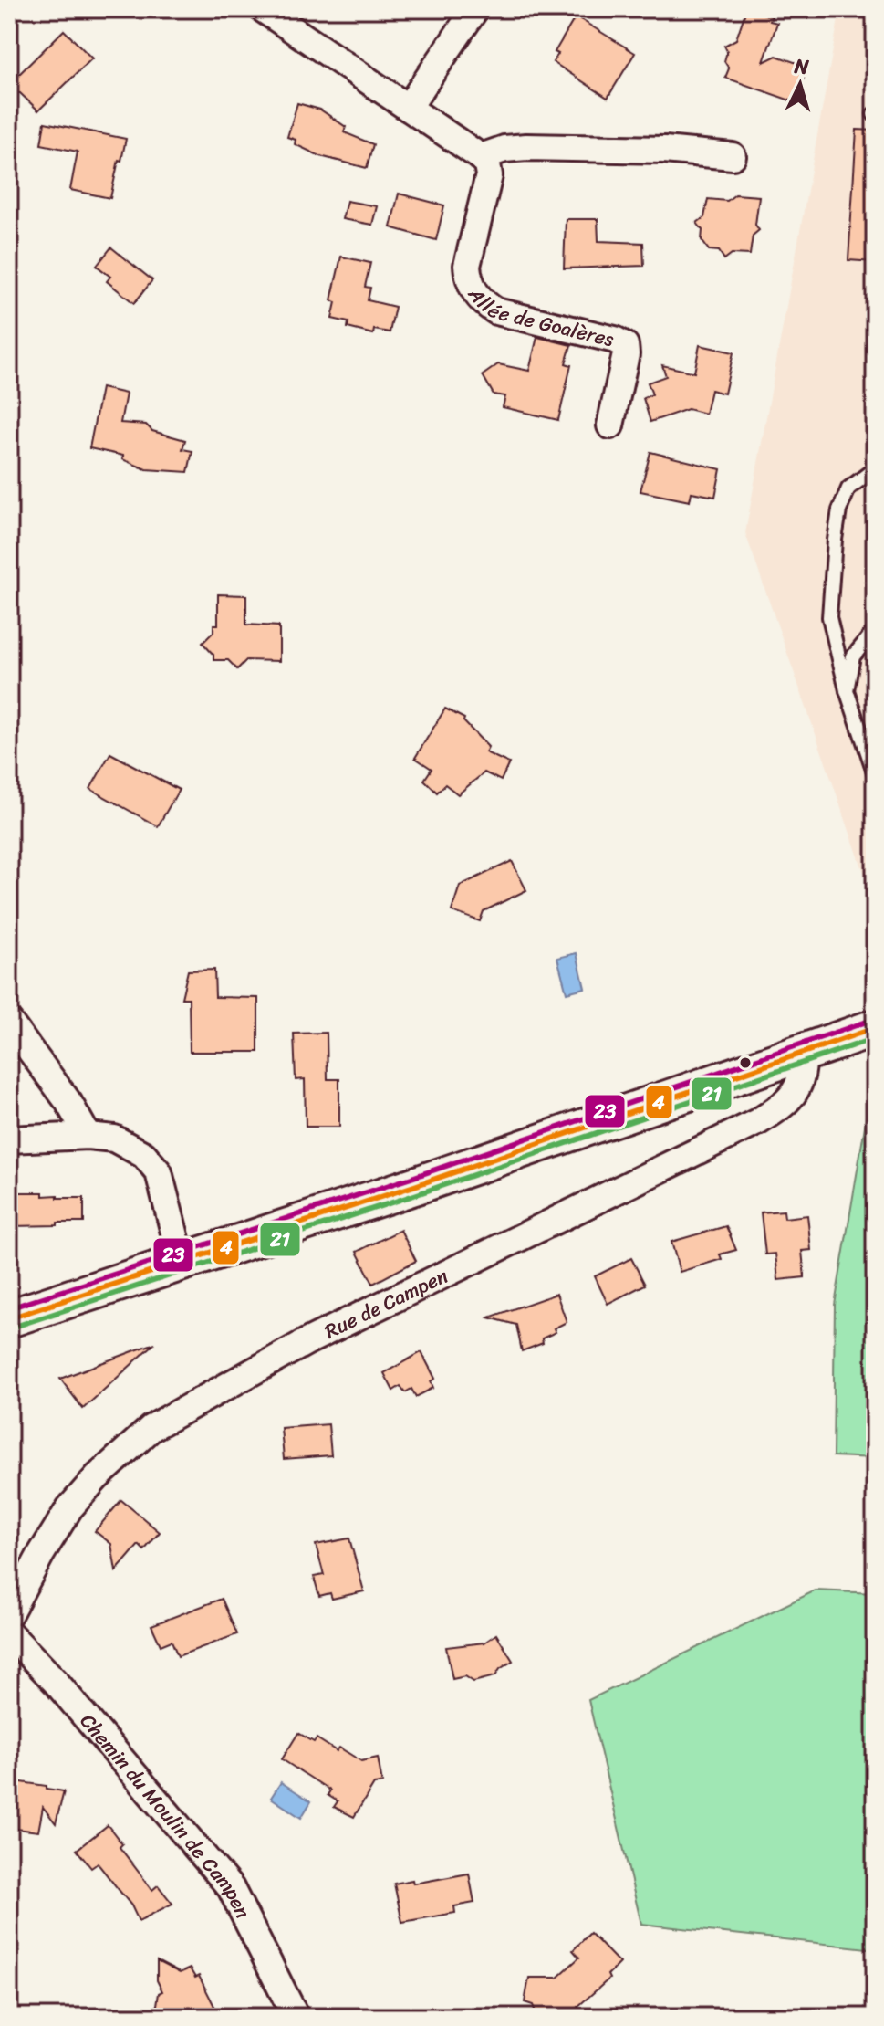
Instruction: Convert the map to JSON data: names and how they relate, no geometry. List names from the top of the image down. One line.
{"streets":{"street":["Allée de Goalères","Rue de Campen","Chemin du Moulin de Campen"]},"lines":["transit line 23","transit line 4","transit line 21"],"north":"top"}
